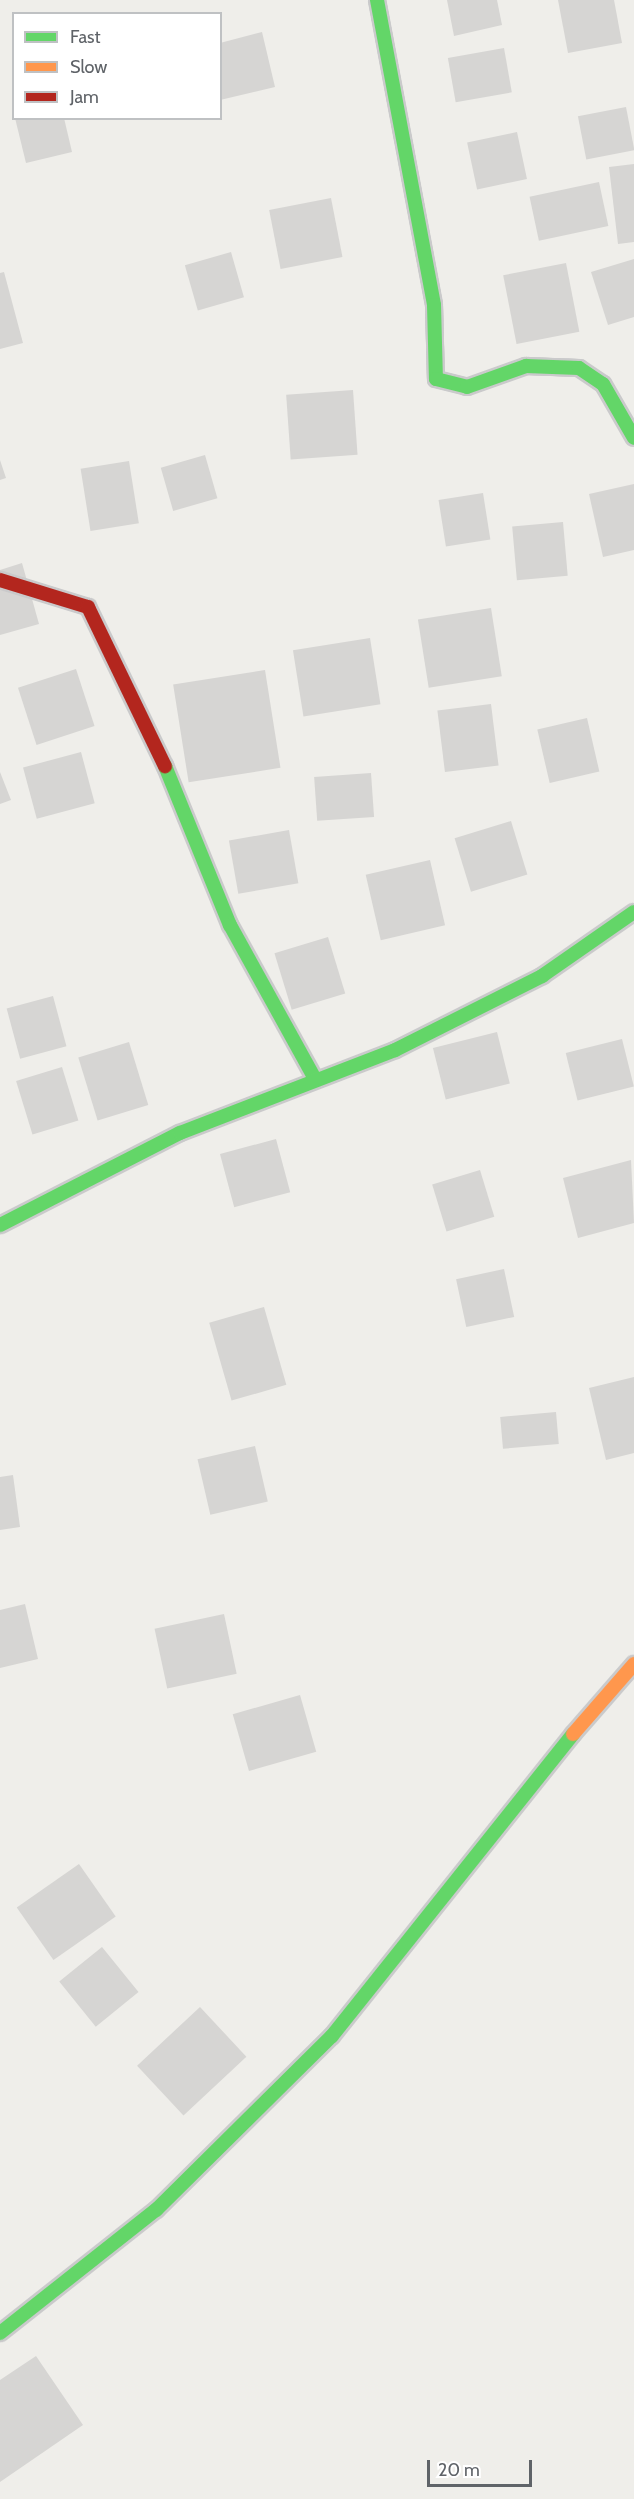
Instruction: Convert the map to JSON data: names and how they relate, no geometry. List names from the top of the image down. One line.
{"legend":["Fast","Slow","Jam"],"scale_bar":"20 m"}
